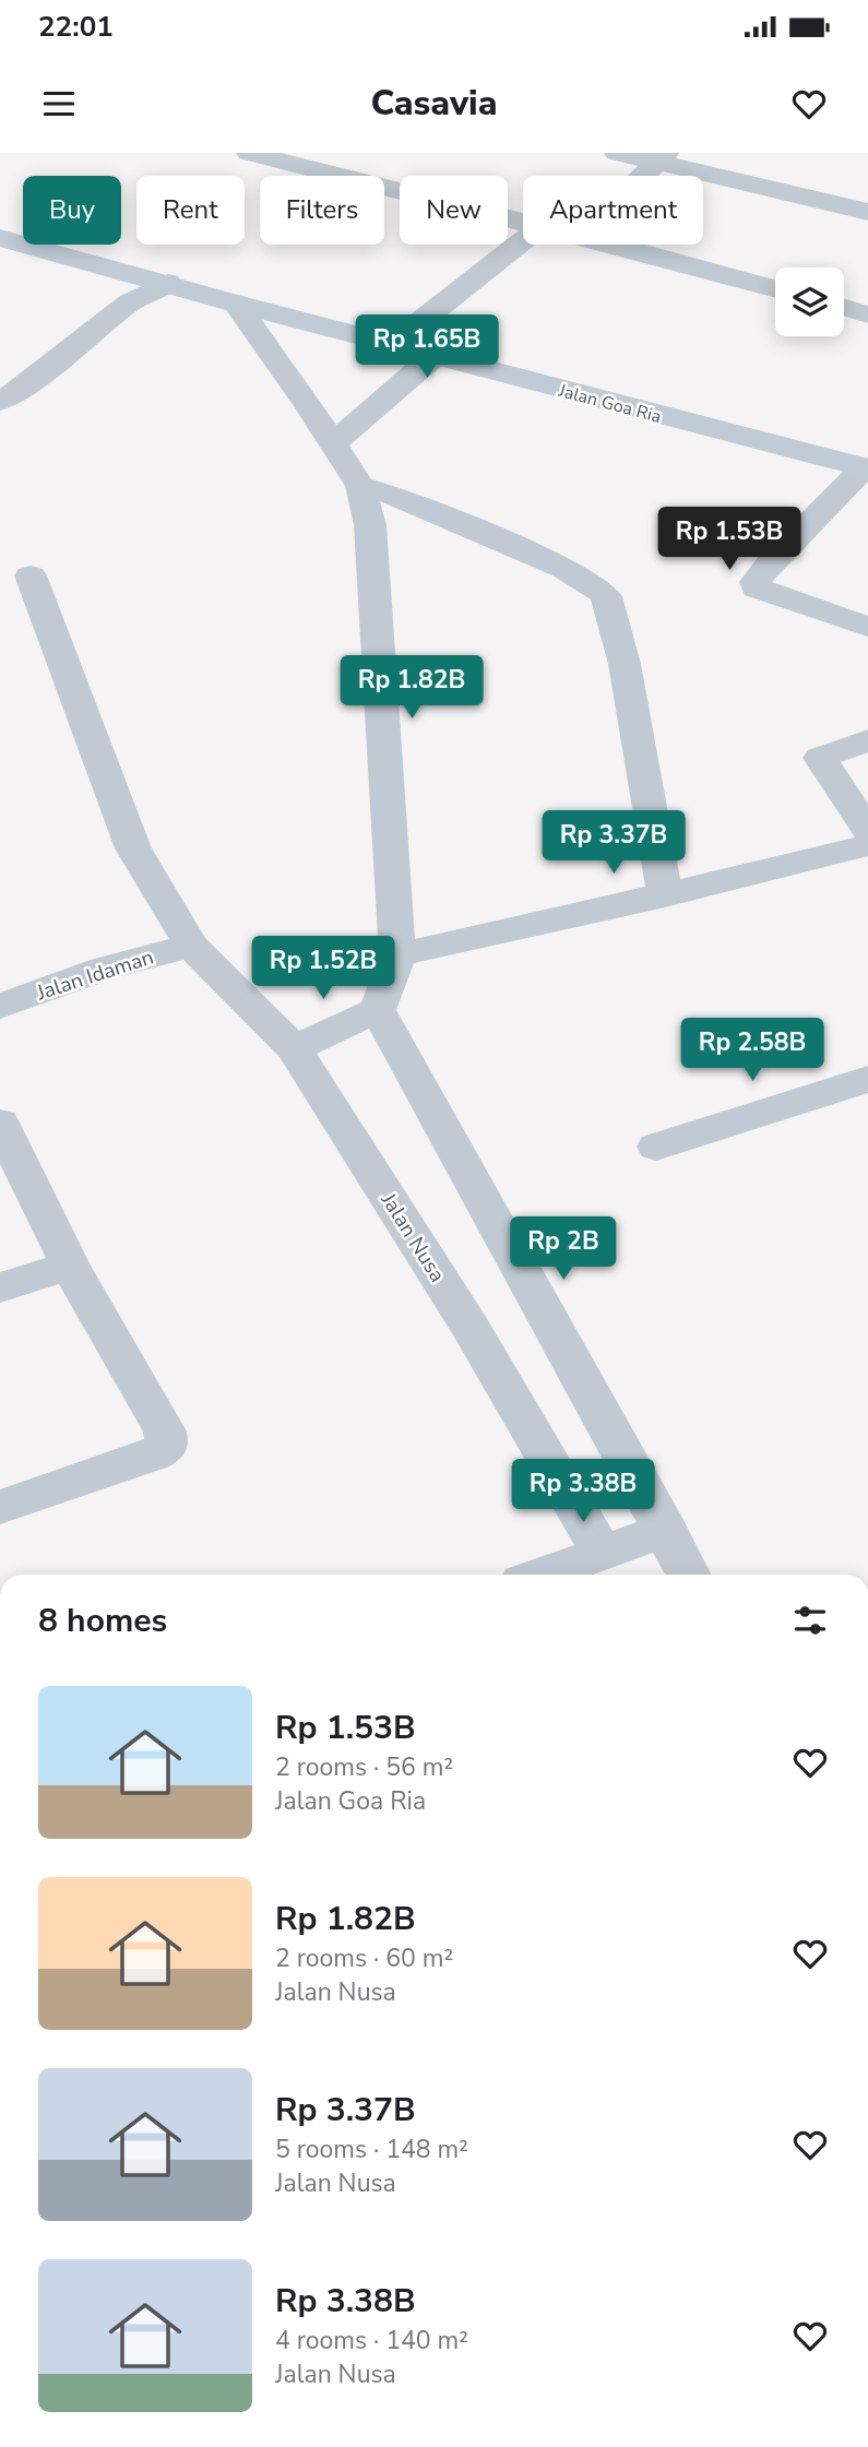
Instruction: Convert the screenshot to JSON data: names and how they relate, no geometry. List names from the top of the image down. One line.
{"streets":{"main road":["Jalan Goa Ria"],"street":["Jalan Idaman","Jalan Nusa"]},"crossings":[["Jalan Idaman","Jalan Nusa"]],"page":{"status":"22:01","header":"Casavia","chip":["Buy","Rent","Filters","New","Apartment"],"price":["Rp 1.65B","Rp 1.53B","Rp 1.82B","Rp 3.37B","Rp 1.52B","Rp 2.58B","Rp 2B","Rp 3.38B"],"heading":"8 homes","list":[{"name":"Rp 1.53B","note":"2 rooms · 56 m² · Jalan Goa Ria"},{"name":"Rp 1.82B","note":"2 rooms · 60 m² · Jalan Nusa"},{"name":"Rp 3.37B","note":"5 rooms · 148 m² · Jalan Nusa"},{"name":"Rp 3.38B","note":"4 rooms · 140 m² · Jalan Nusa"}]}}
